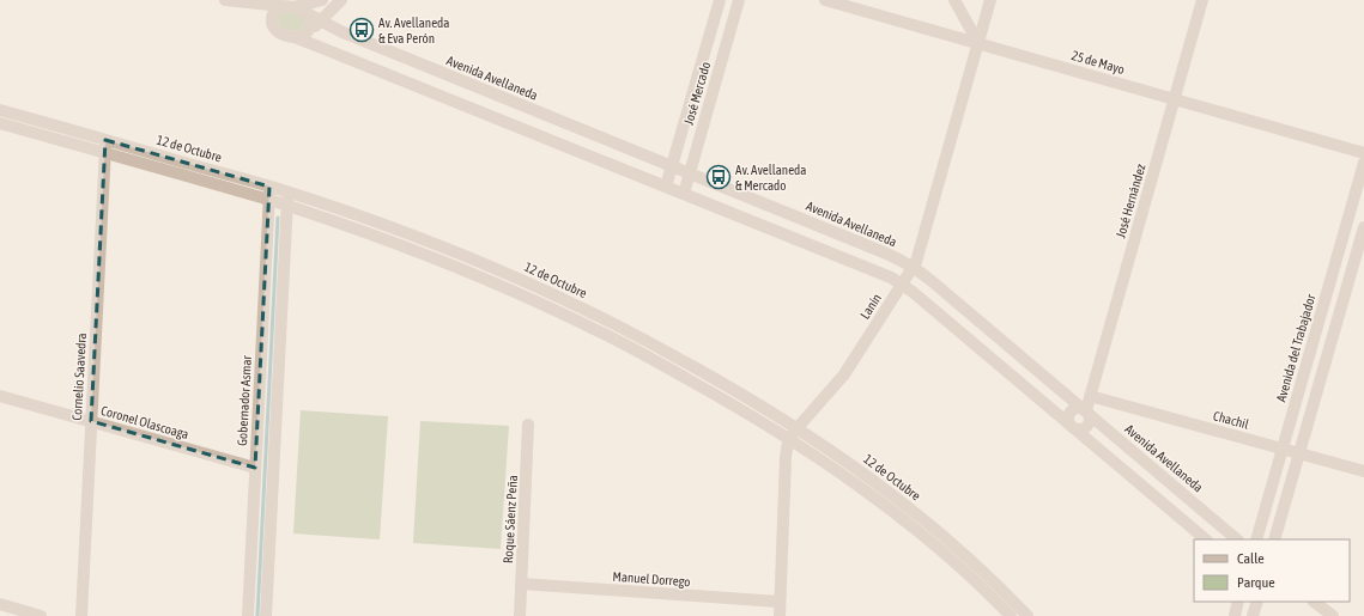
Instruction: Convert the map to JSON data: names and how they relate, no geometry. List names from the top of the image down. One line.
{"streets":{"street":["25 de Mayo","Avenida Avellaneda","José Mercado","12 de Octubre","José Hernández","Lanín","Avenida del Trabajador","Cornelio Saavedra","Gobernador Asmar","Chachil","Coronel Olascoaga","Roque Sáenz Peña","Manuel Dorrego"]},"crossings":[["25 de Mayo","José Hernández"],["25 de Mayo","Lanín"],["Avenida Avellaneda","José Mercado"],["Avenida Avellaneda","José Hernández"],["Avenida Avellaneda","Lanín"],["12 de Octubre","Lanín"],["12 de Octubre","Cornelio Saavedra"],["12 de Octubre","Gobernador Asmar"],["José Hernández","Chachil"],["Lanín","Manuel Dorrego"],["Avenida del Trabajador","Chachil"],["Cornelio Saavedra","Coronel Olascoaga"],["Gobernador Asmar","Coronel Olascoaga"],["Roque Sáenz Peña","Manuel Dorrego"]],"places":{"bus stop":["Av. Avellaneda & Eva Perón","Av. Avellaneda & Mercado"]},"legend":["Calle","Parque"]}
